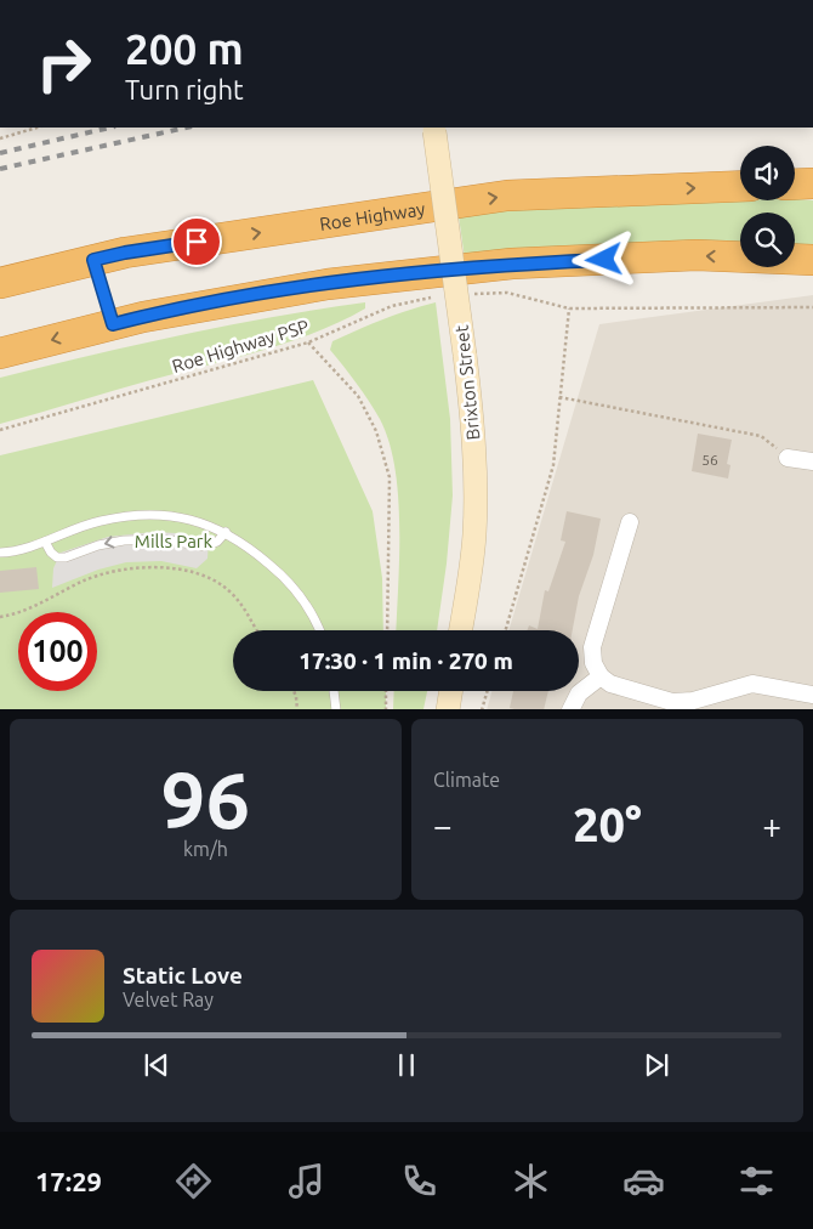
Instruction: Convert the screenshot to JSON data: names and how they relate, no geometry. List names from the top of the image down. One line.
{"streets":{"highway":["Roe Highway"],"main road":["Brixton Street"],"path":["Roe Highway PSP"]},"parks":["Mills Park"],"house_numbers":["56"],"page":{"turn":["200 m","Turn right"],"limit":"100","trip":"17:30 · 1 min · 270 m","tile":[["96","km/h"],"Climate"],"heat":["−","20°","+"],"song":["Static Love","Velvet Ray"],"tabs":"17:29"}}
